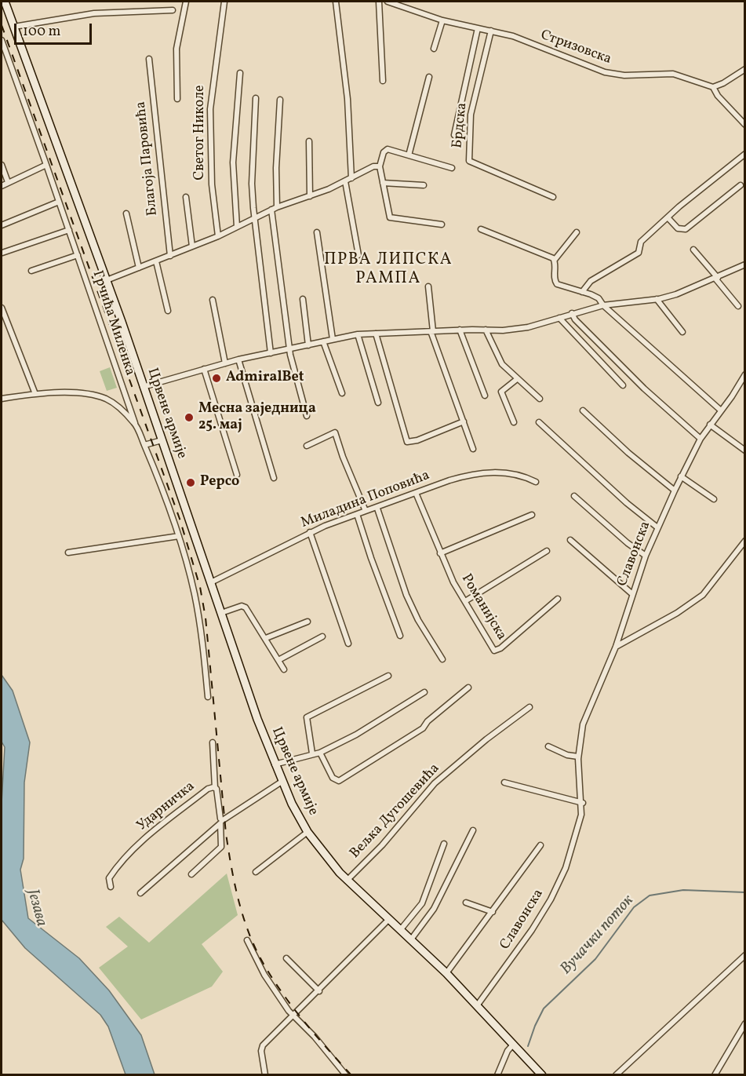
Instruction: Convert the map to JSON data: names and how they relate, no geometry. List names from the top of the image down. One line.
{"streets":{"main road":["Црвене армије"],"street":["Стризовска","Брдска","Светог Николе","Благоја Паровића","Грчића Миленка","Миладина Поповића","Славонска","Романијска","Ударничка","Вељка Дугошевића"]},"crossings":[["Стризовска","Брдска"],["Црвене армије","Миладина Поповића"],["Црвене армије","Славонска"],["Црвене армије","Вељка Дугошевића"],["Миладина Поповића","Романијска"]],"districts":["ПРВА ЛИПСКА РАМПА"],"water":["Језава","Вучачки поток"],"places":["AdmiralBet","Месна заједница 25. мај","Pepco"],"scale_bar":"100 m"}
